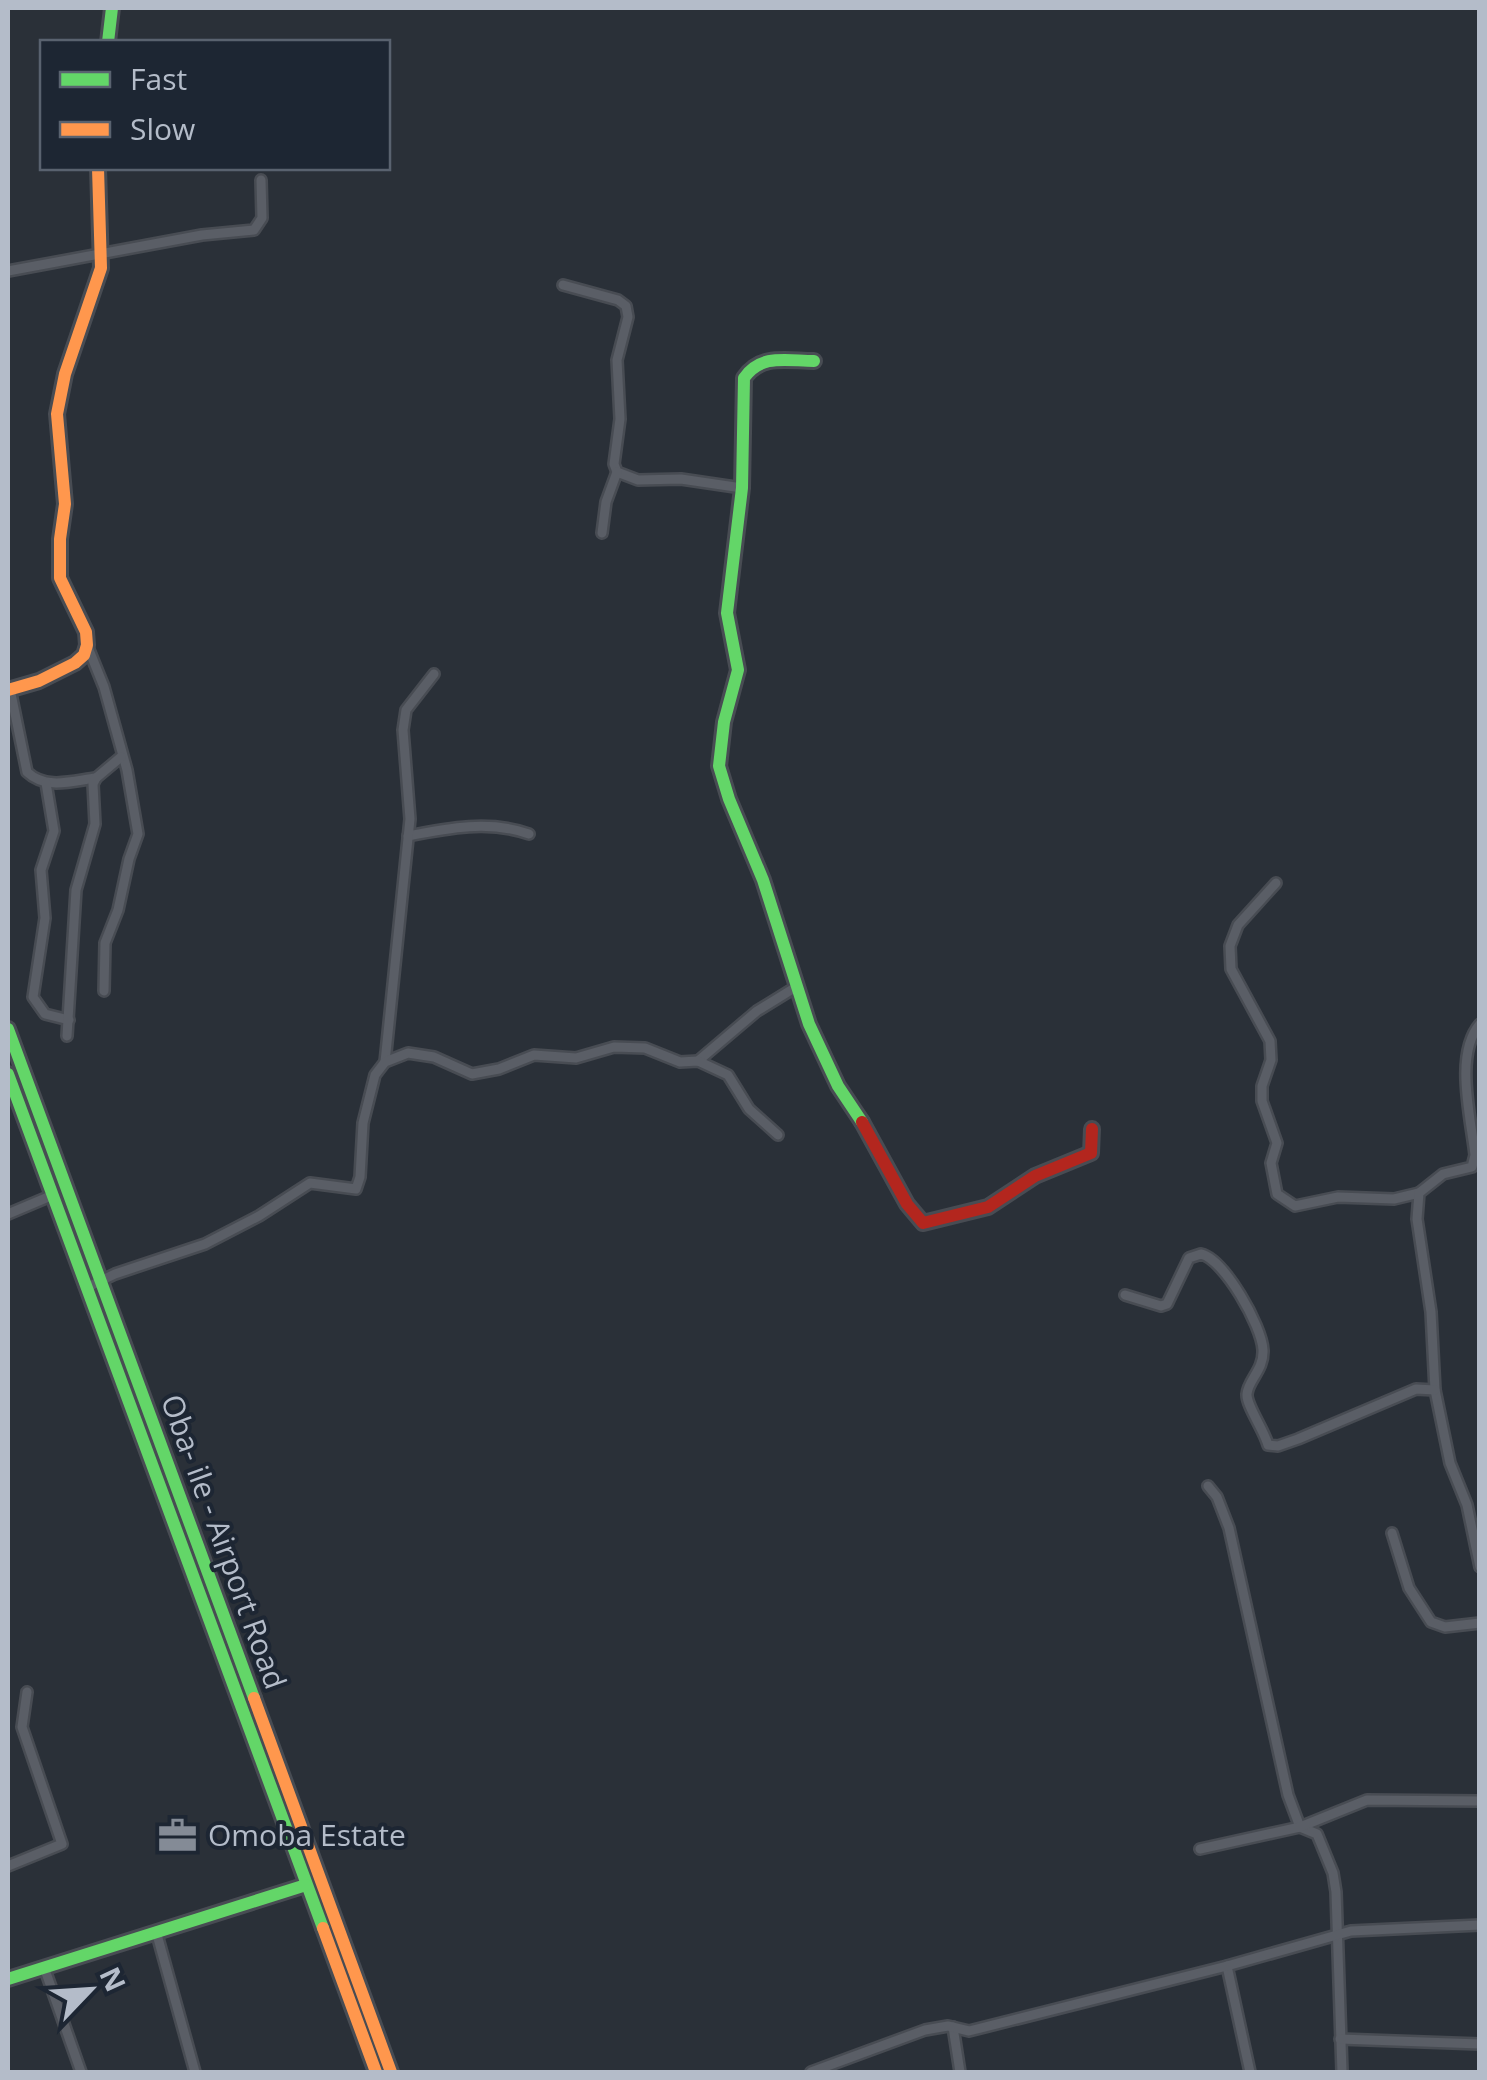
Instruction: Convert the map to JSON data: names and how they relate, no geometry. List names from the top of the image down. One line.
{"streets":{"street":["Oba- ile - Airport Road"]},"places":{"office":["Omoba Estate"]},"legend":["Fast","Slow"],"north":"top right"}
